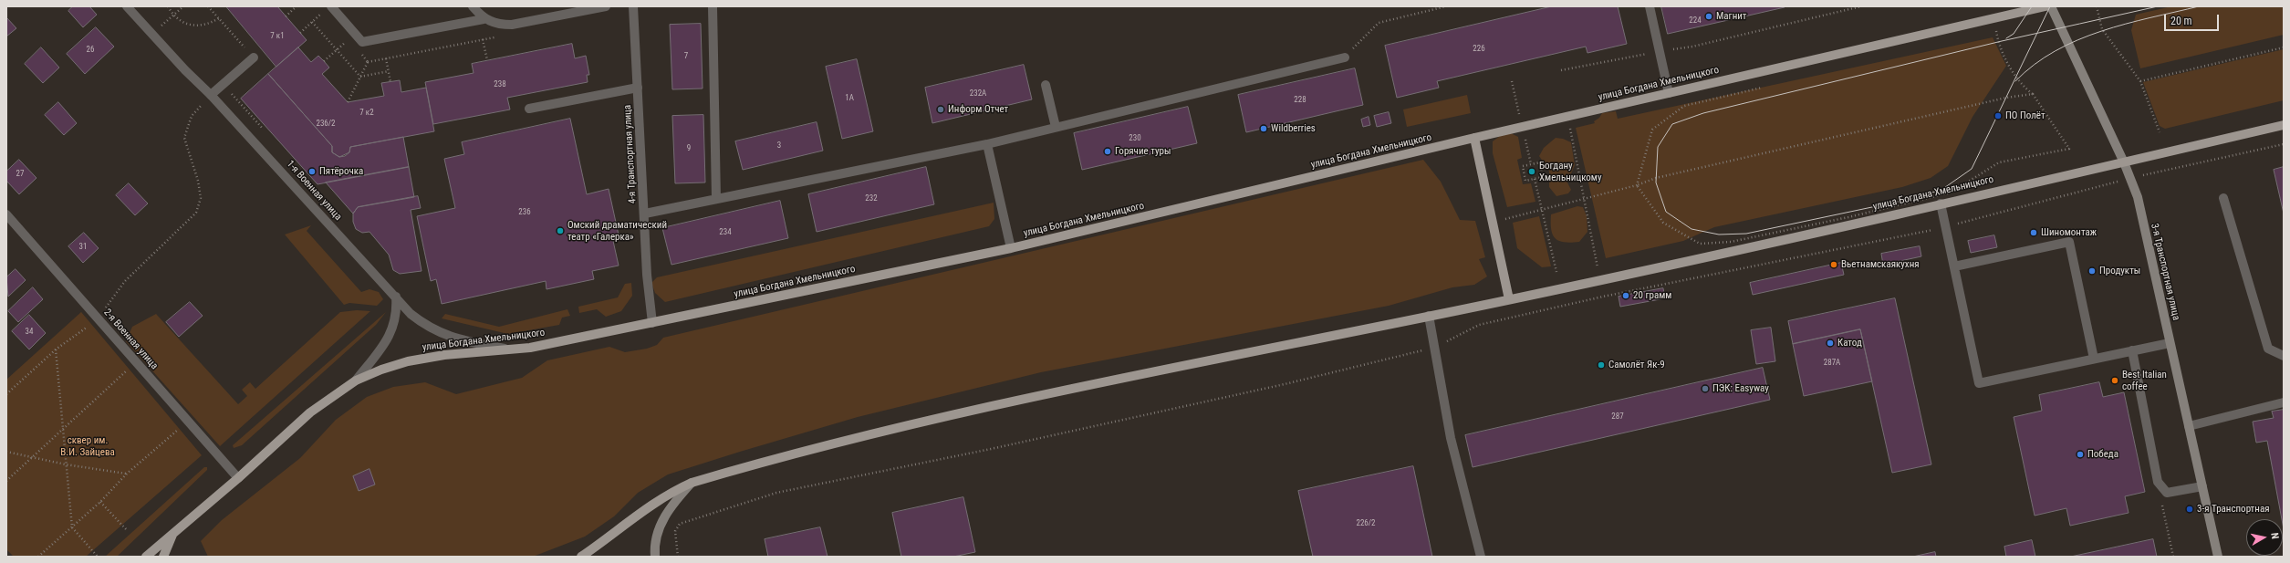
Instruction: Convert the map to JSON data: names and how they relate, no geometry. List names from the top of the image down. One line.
{"streets":{"main road":["улица Богдана Хмельницкого","3-я Транспортная улица"],"street":["4-я Транспортная улица","1-я Военная улица","2-я Военная улица"]},"crossings":[["улица Богдана Хмельницкого","4-я Транспортная улица"],["улица Богдана Хмельницкого","1-я Военная улица"],["улица Богдана Хмельницкого","3-я Транспортная улица"],["улица Богдана Хмельницкого","2-я Военная улица"]],"parks":["сквер им. В.И. Зайцева"],"places":["Магнит","Информ Отчет","ПО Полёт","Wildberries","Горячие туры","Пятёрочка","Богдану Хмельницкому","Омский драматический театр «Галерка»","Шиномонтаж","Вьетнамскаякухня","Продукты","20 грамм","Катод","Самолёт Як-9","Best Italian coffee","ПЭК: Easyway","Победа","3-я Транспортная"],"house_numbers":["224","7 к1","226","26","7","238","232А","1А","228","7 к2","236/2","230","3","9","27","232","236","234","31","34","287А","287","226/2"],"scale_bar":"20 m","north":"right"}
